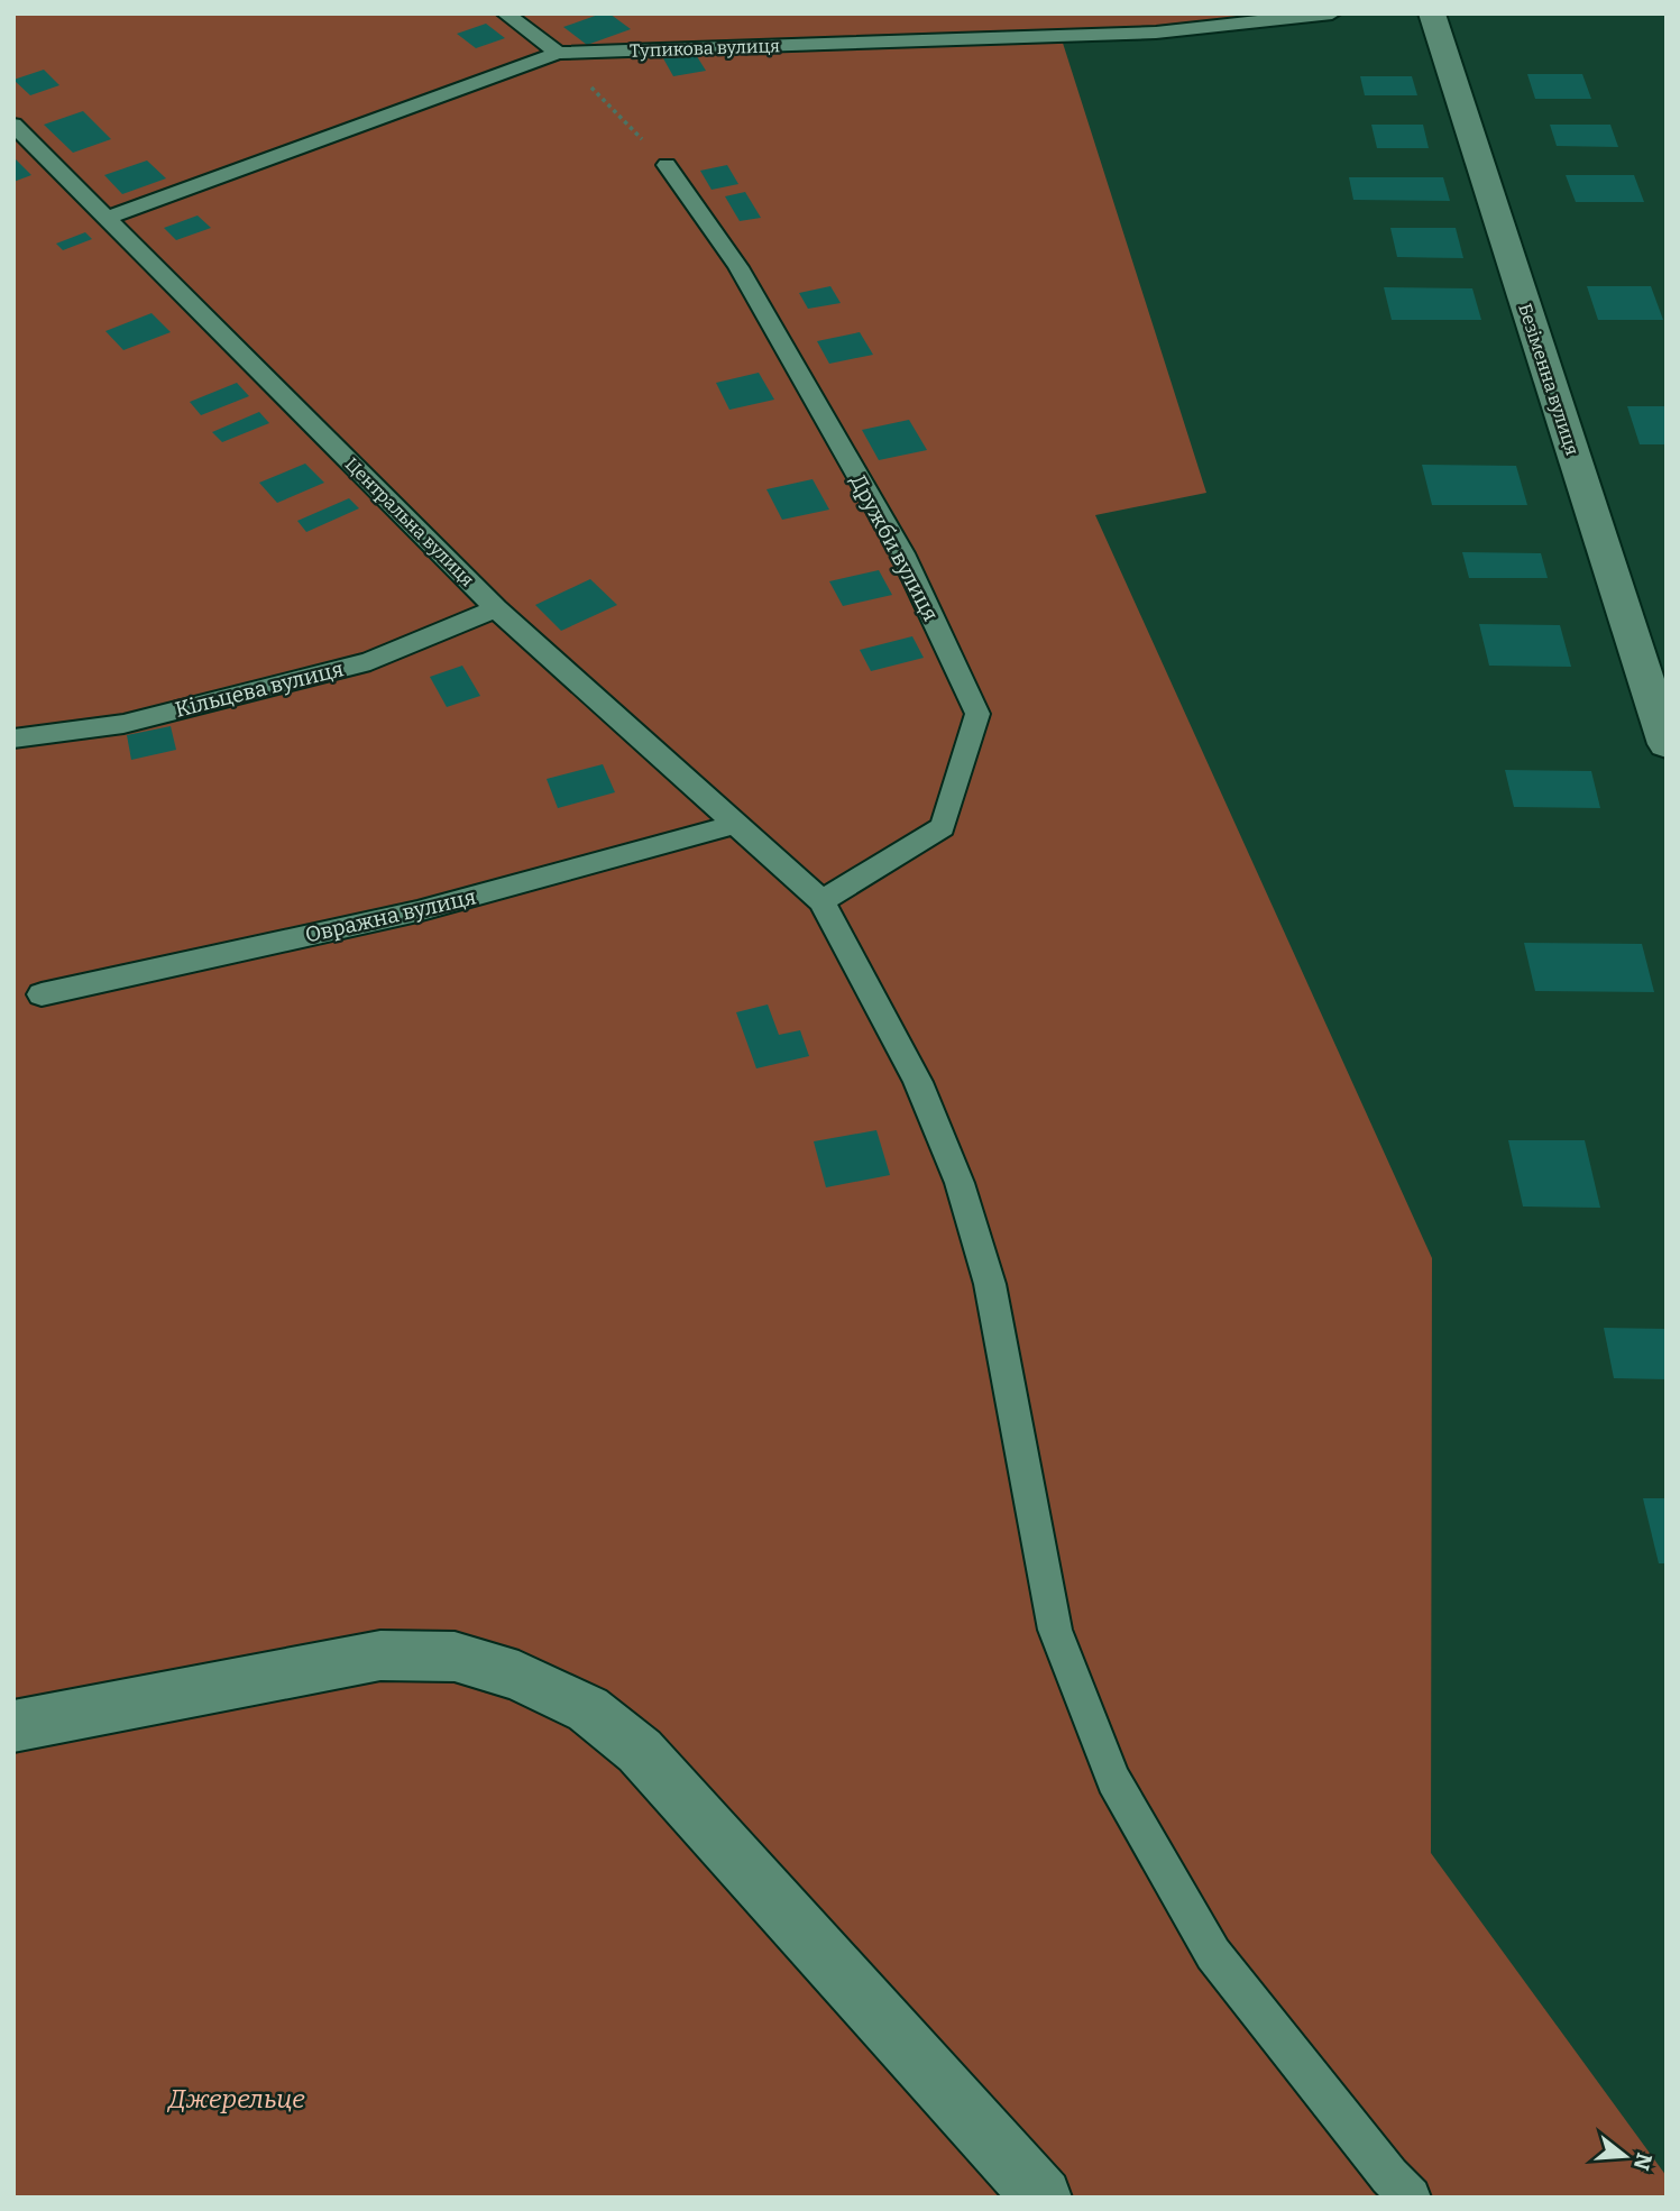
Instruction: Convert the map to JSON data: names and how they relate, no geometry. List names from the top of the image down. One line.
{"streets":{"street":["Безіменна вулиця"],"lane":["Тупикова вулиця","Центральна вулиця","Дружби вулиця","Кільцева вулиця","Овражна вулиця"]},"crossings":[["Тупикова вулиця","Центральна вулиця"],["Центральна вулиця","Дружби вулиця"],["Центральна вулиця","Кільцева вулиця"],["Центральна вулиця","Овражна вулиця"]],"parks":["Джерельце"],"north":"right"}
